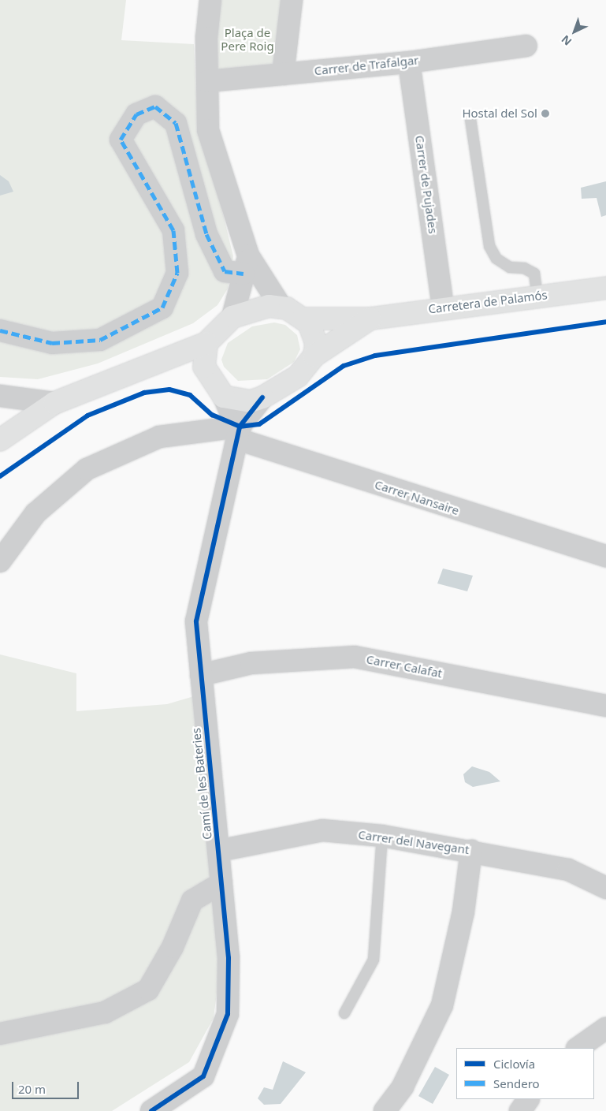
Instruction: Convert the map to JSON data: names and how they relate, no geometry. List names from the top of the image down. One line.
{"streets":{"main road":["Carretera de Palamós"],"street":["Carrer de Trafalgar","Carrer de Pujades","Carrer Nansaire","Carrer Calafat","Camí de les Bateries","Carrer del Navegant"]},"crossings":[["Carrer de Trafalgar","Carrer de Pujades"],["Carrer de Pujades","Carretera de Palamós"],["Carrer Nansaire","Camí de les Bateries"],["Carrer Calafat","Camí de les Bateries"],["Camí de les Bateries","Carrer del Navegant"]],"parks":["Plaça de Pere Roig"],"places":["Hostal del Sol"],"legend":["Ciclovía","Sendero"],"scale_bar":"20 m","north":"bottom left"}
